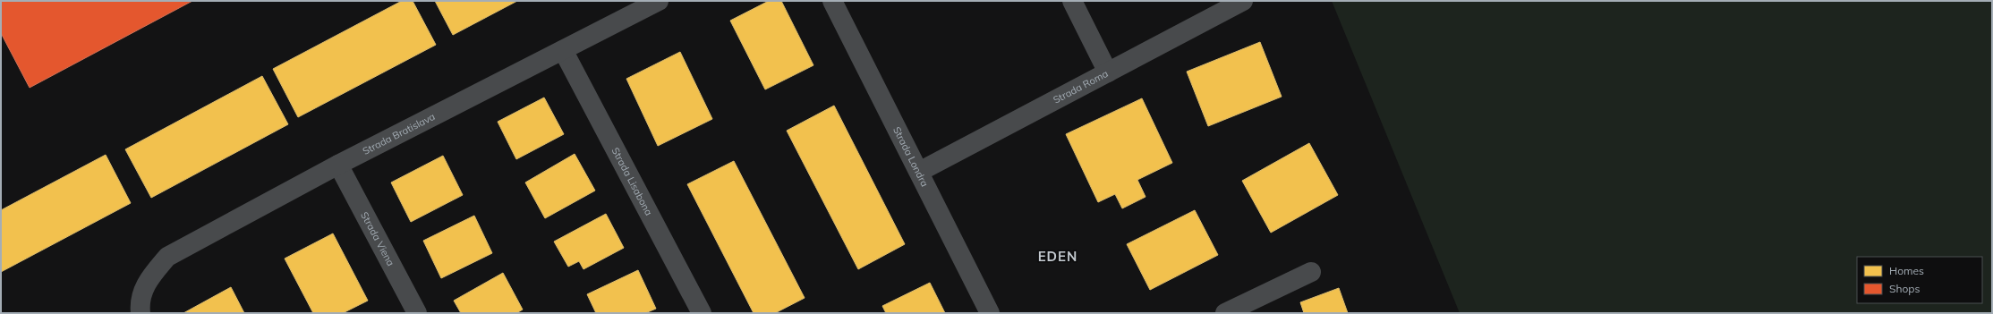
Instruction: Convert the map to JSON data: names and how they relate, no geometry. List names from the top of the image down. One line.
{"streets":{"street":["Strada Roma","Strada Bratislava","Strada Londra","Strada Lisabona","Strada Viena"]},"crossings":[["Strada Roma","Strada Londra"],["Strada Bratislava","Strada Lisabona"],["Strada Bratislava","Strada Viena"]],"districts":["EDEN"],"legend":["Homes","Shops"]}
